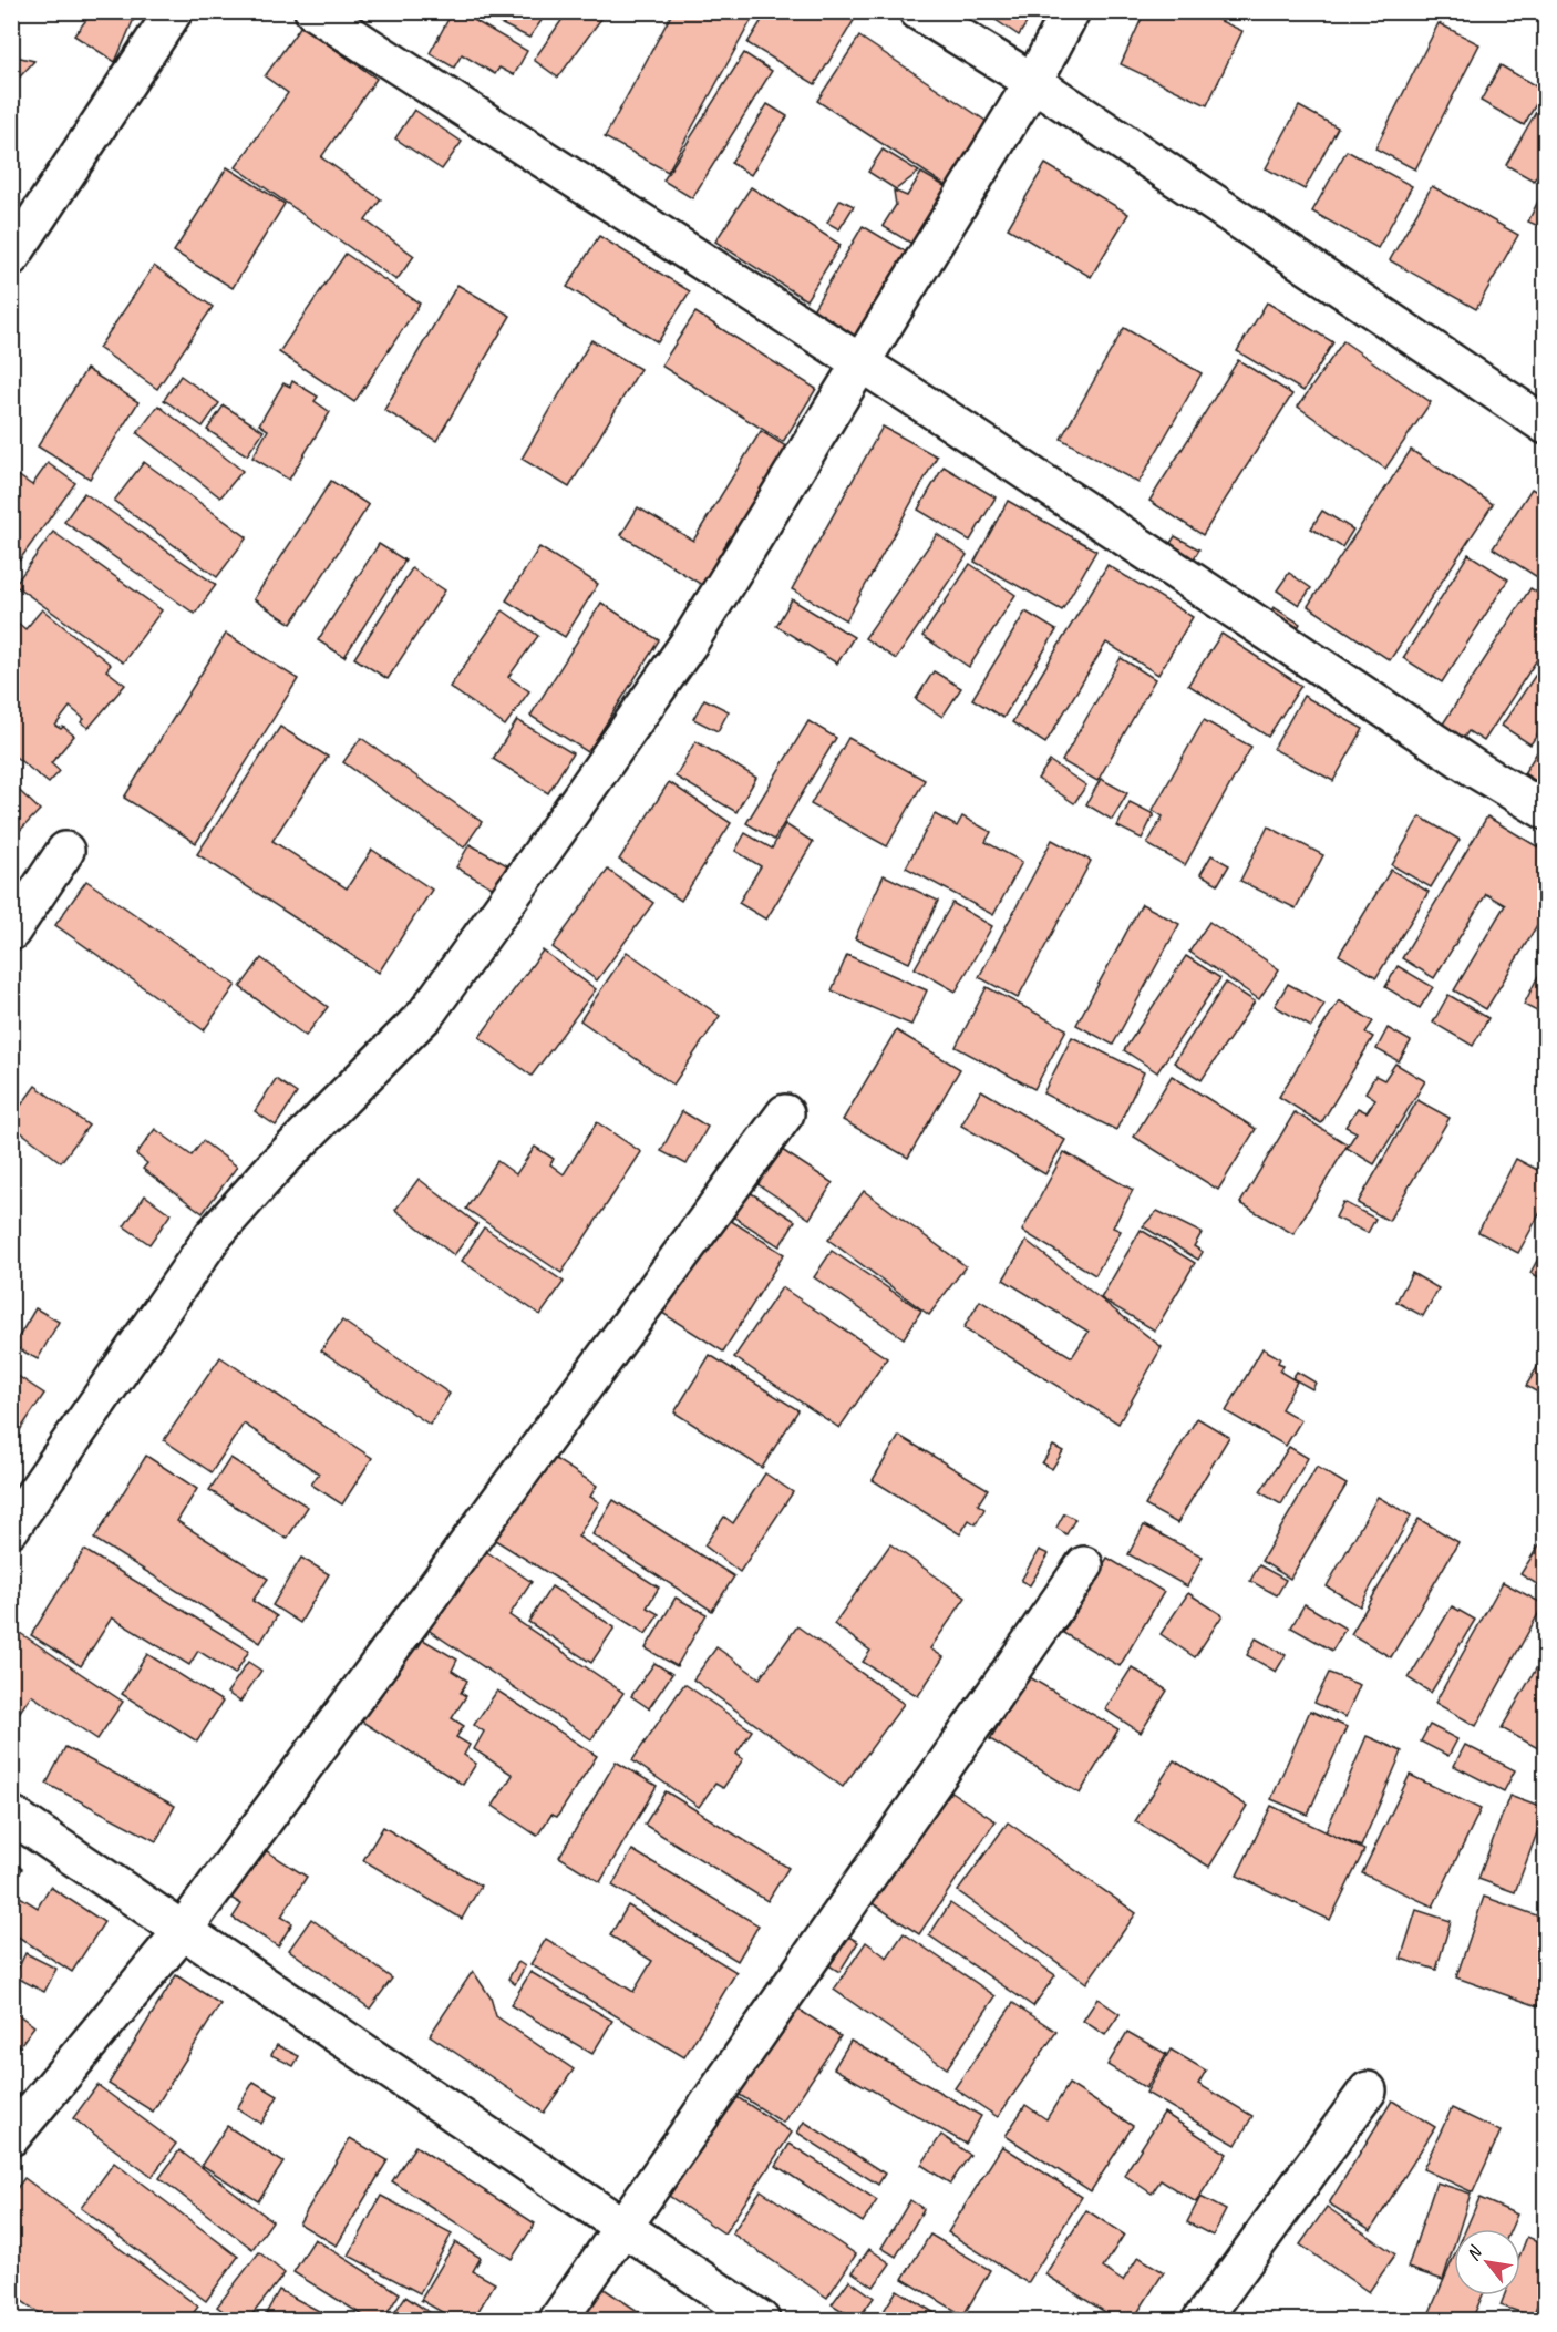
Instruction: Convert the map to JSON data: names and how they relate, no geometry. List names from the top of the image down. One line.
{"north":"top left"}
